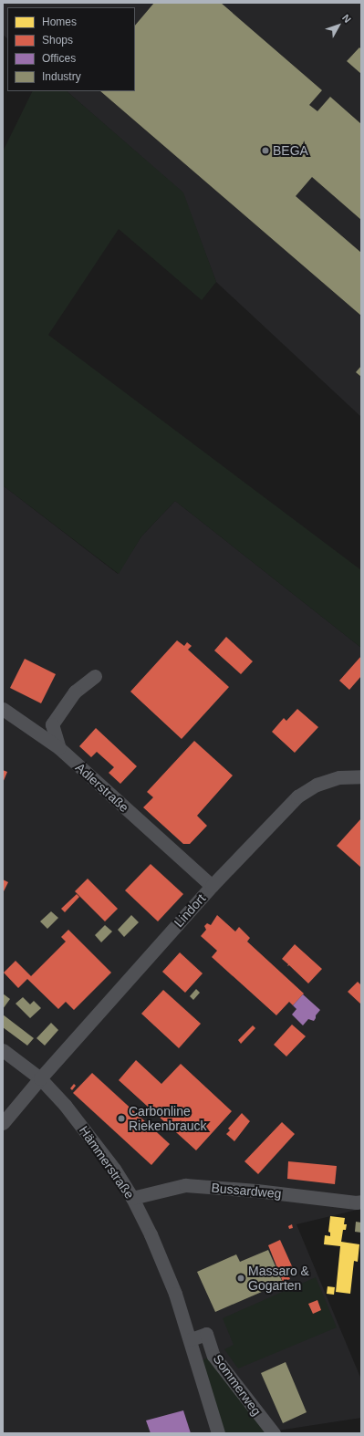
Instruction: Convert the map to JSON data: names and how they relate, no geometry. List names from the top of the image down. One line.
{"streets":{"street":["Adlerstraße","Lindort","Hämmerstraße","Bussardweg","Sommerweg"]},"crossings":[["Adlerstraße","Lindort"],["Lindort","Hämmerstraße"],["Hämmerstraße","Bussardweg"],["Hämmerstraße","Sommerweg"]],"places":["BEGA","Carbonline Riekenbrauck","Massaro & Gogarten"],"legend":["Homes","Shops","Offices","Industry"],"north":"top right"}
